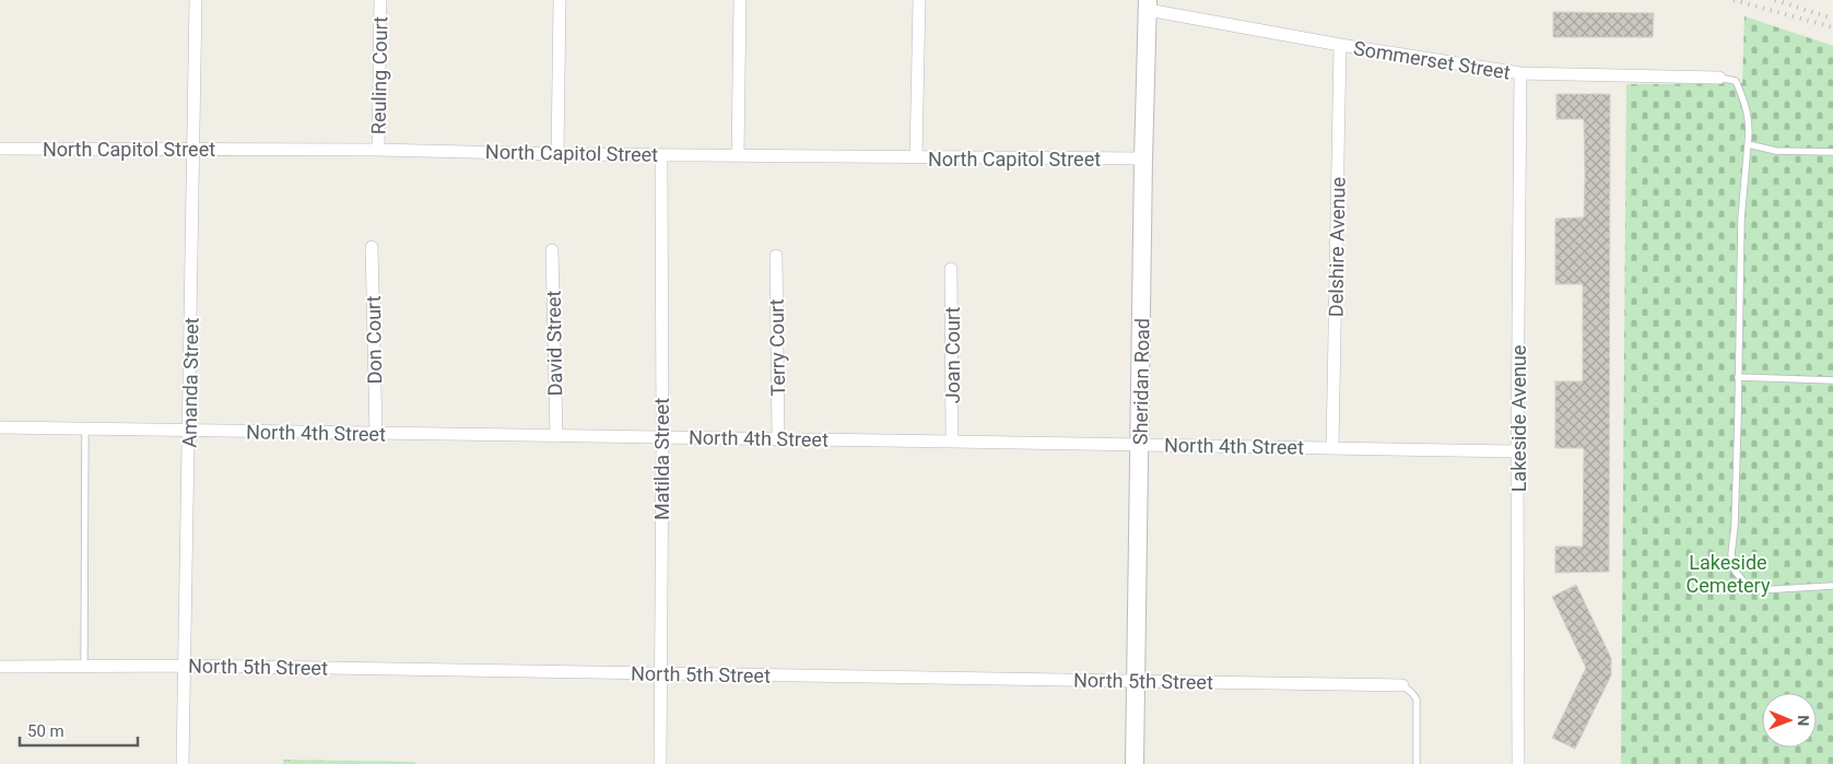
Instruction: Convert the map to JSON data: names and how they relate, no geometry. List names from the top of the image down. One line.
{"streets":{"main road":["Sheridan Road"],"street":["Sommerset Street","Reuling Court","North Capitol Street","Delshire Avenue","Don Court","David Street","Terry Court","Joan Court","Amanda Street","Lakeside Avenue","North 4th Street","Matilda Street","North 5th Street"]},"crossings":[["Sommerset Street","Delshire Avenue"],["Sommerset Street","Sheridan Road"],["Sommerset Street","Lakeside Avenue"],["Reuling Court","North Capitol Street"],["North Capitol Street","Sheridan Road"],["North Capitol Street","Amanda Street"],["North Capitol Street","Matilda Street"],["Delshire Avenue","North 4th Street"],["Don Court","North 4th Street"],["David Street","North 4th Street"],["Terry Court","North 4th Street"],["Joan Court","North 4th Street"],["Sheridan Road","North 4th Street"],["Sheridan Road","North 5th Street"],["Amanda Street","North 4th Street"],["Amanda Street","North 5th Street"],["Lakeside Avenue","North 4th Street"],["North 4th Street","Matilda Street"],["Matilda Street","North 5th Street"]],"parks":["Lakeside Cemetery"],"scale_bar":"50 m","north":"right"}
